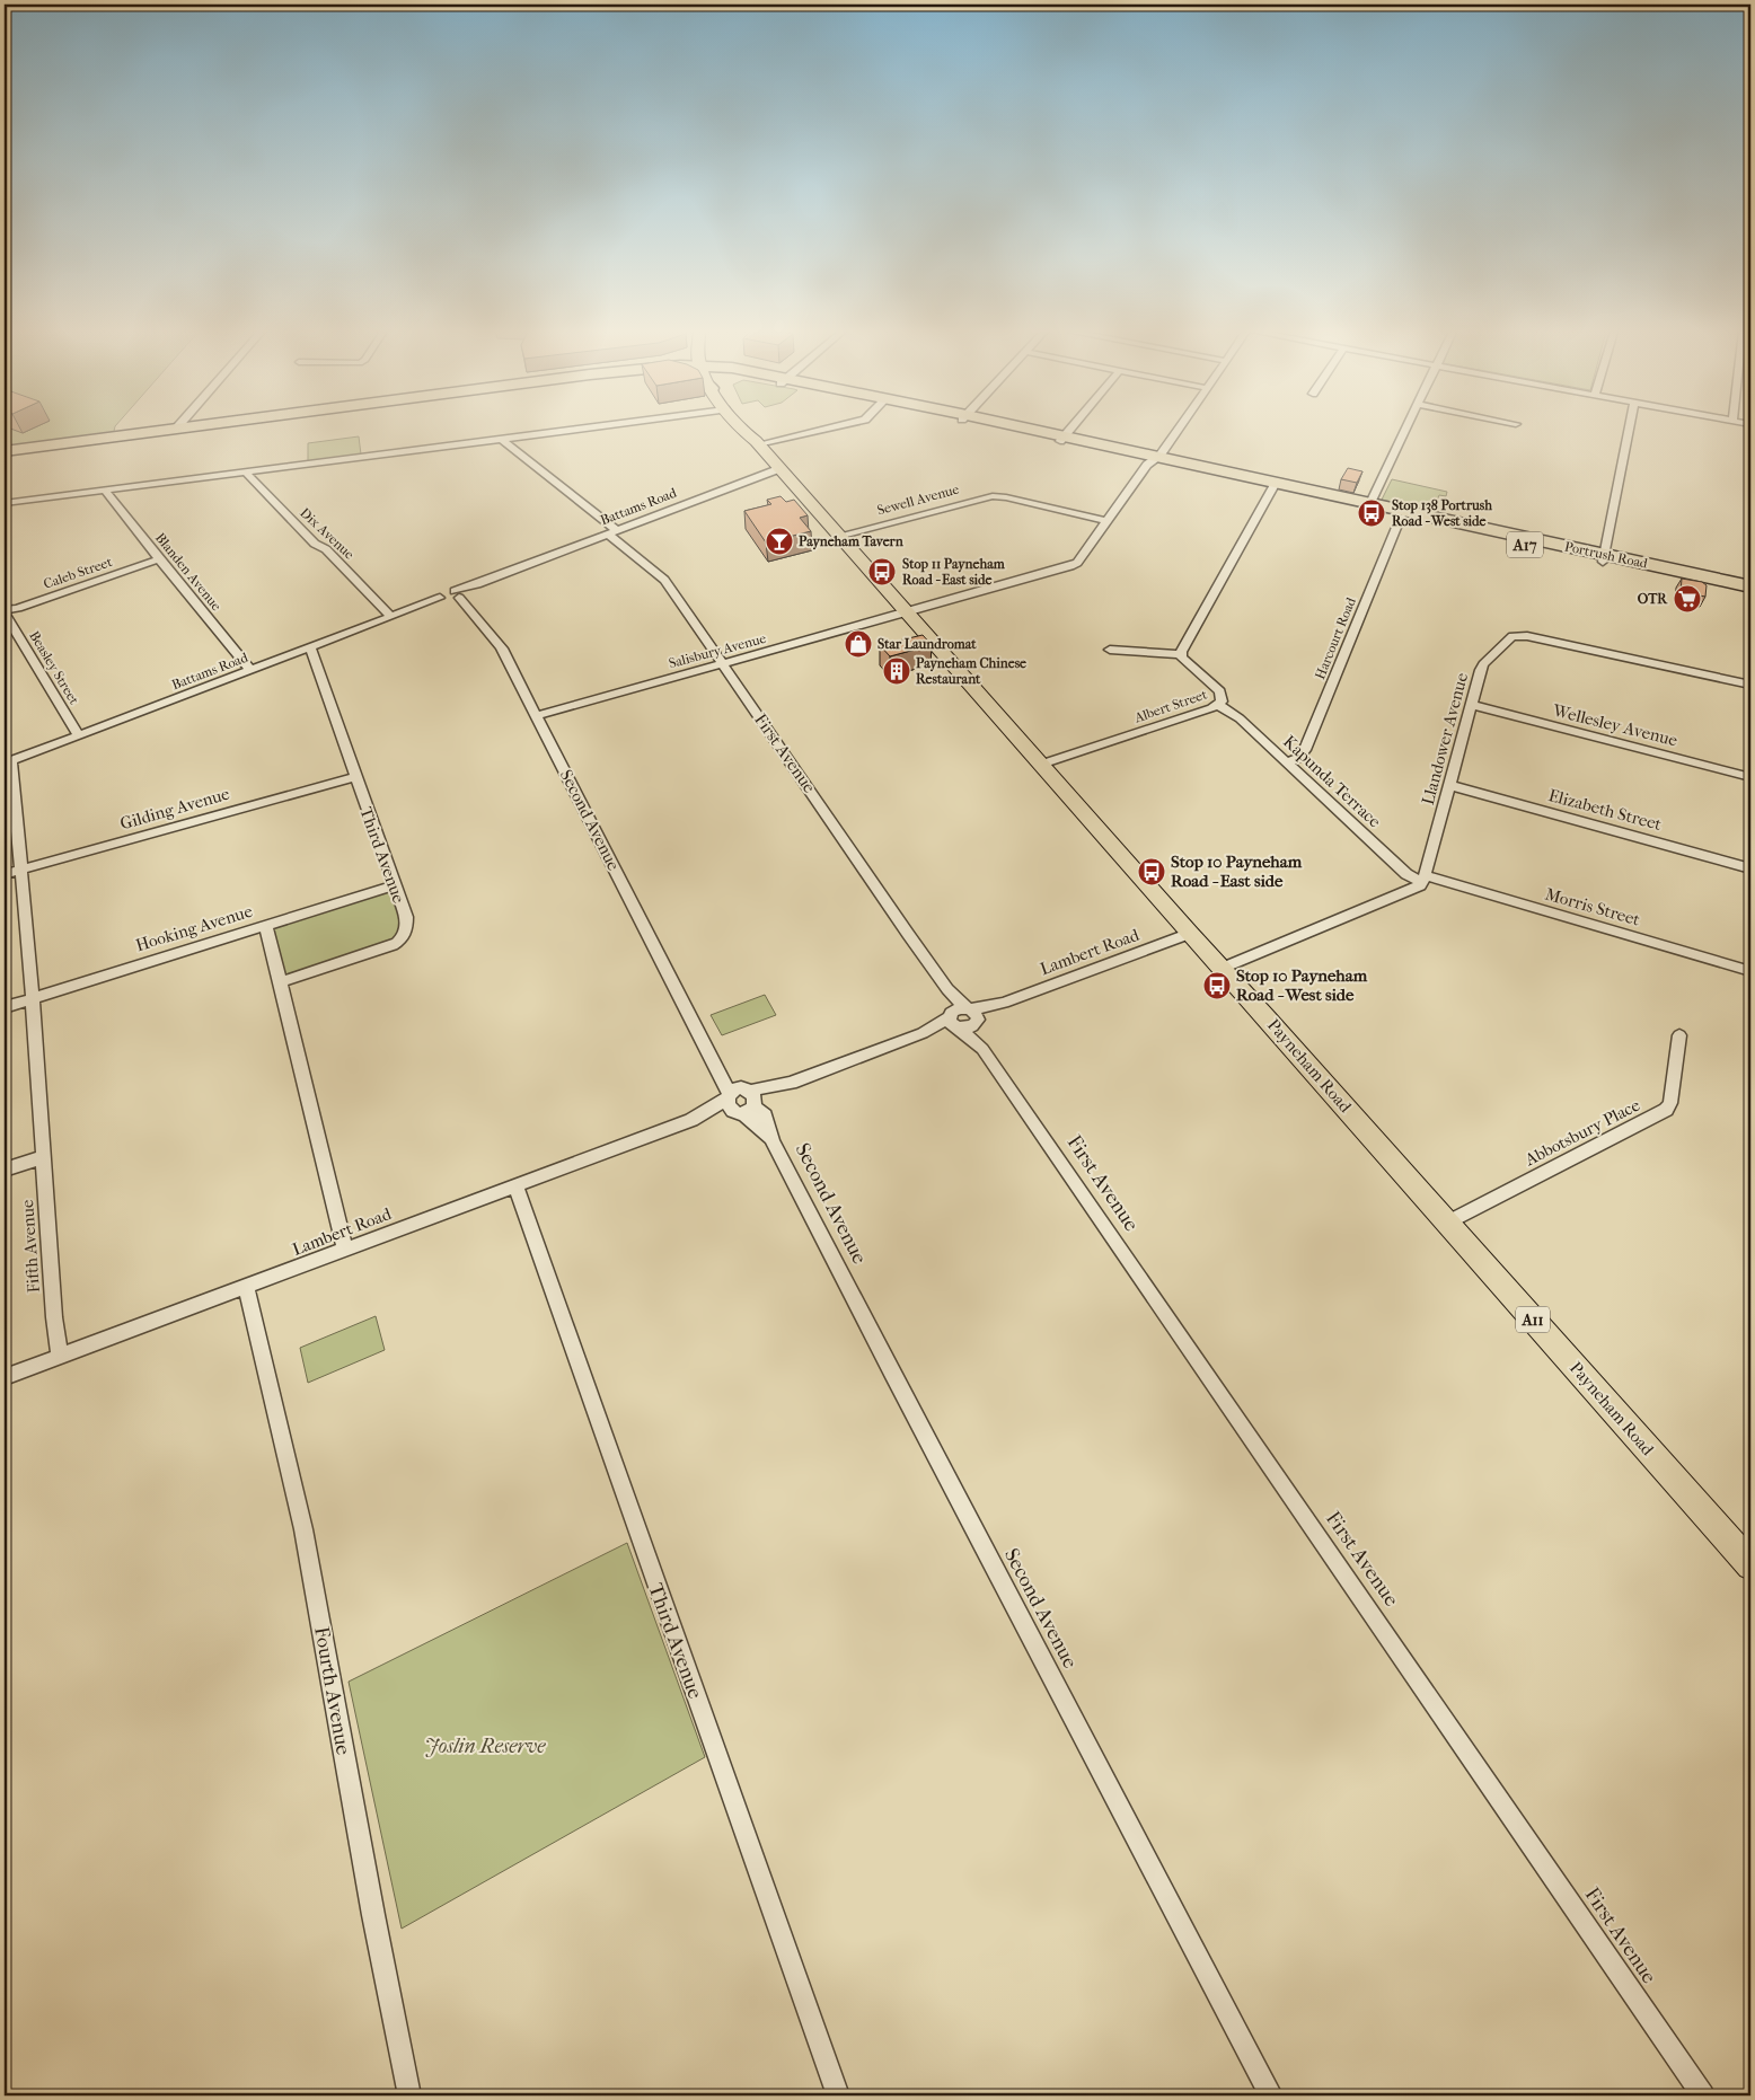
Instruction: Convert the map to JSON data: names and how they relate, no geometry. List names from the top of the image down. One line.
{"streets":{"highway":["A17","Portrush Road"],"main road":["Payneham Road","A11"],"street":["Sewell Avenue","Battams Road","Dix Avenue","Blanden Avenue","Caleb Street","Harcourt Road","Salisbury Avenue","Beasley Street","Albert Street","Wellesley Avenue","Llandower Avenue","First Avenue","Kapunda Terrace","Gilding Avenue","Elizabeth Street","Second Avenue","Third Avenue","Morris Street","Hooking Avenue","Lambert Road","Abbotsbury Place","Fifth Avenue","Fourth Avenue"]},"crossings":[["Sewell Avenue","Salisbury Avenue"],["Sewell Avenue","Payneham Road"],["Battams Road","Dix Avenue"],["Battams Road","Blanden Avenue"],["Battams Road","Beasley Street"],["Battams Road","First Avenue"],["Battams Road","Second Avenue"],["Battams Road","Third Avenue"],["Battams Road","Payneham Road"],["Battams Road","Fifth Avenue"],["Portrush Road","Harcourt Road"],["Portrush Road","Salisbury Avenue"],["Blanden Avenue","Caleb Street"],["Caleb Street","Beasley Street"],["Harcourt Road","Kapunda Terrace"],["Salisbury Avenue","First Avenue"],["Salisbury Avenue","Second Avenue"],["Salisbury Avenue","Payneham Road"],["Albert Street","Kapunda Terrace"],["Albert Street","Payneham Road"],["Wellesley Avenue","Llandower Avenue"],["Llandower Avenue","Kapunda Terrace"],["Llandower Avenue","Elizabeth Street"],["Llandower Avenue","Morris Street"],["First Avenue","Lambert Road"],["Kapunda Terrace","Morris Street"],["Gilding Avenue","Third Avenue"],["Gilding Avenue","Fifth Avenue"],["Second Avenue","Lambert Road"],["Third Avenue","Hooking Avenue"],["Third Avenue","Lambert Road"],["Hooking Avenue","Fifth Avenue"],["Lambert Road","Payneham Road"],["Lambert Road","Fifth Avenue"],["Lambert Road","Fourth Avenue"],["Payneham Road","Abbotsbury Place"]],"parks":["Joslin Reserve"],"places":{"bus stop":["Stop 138 Portrush Road - West side","Stop 11 Payneham Road - East side","Stop 10 Payneham Road - East side","Stop 10 Payneham Road - West side"],"bar":["Payneham Tavern"],"supermarket":["OTR"],"shop":["Star Laundromat"],"building":["Payneham Chinese Restaurant"]}}
